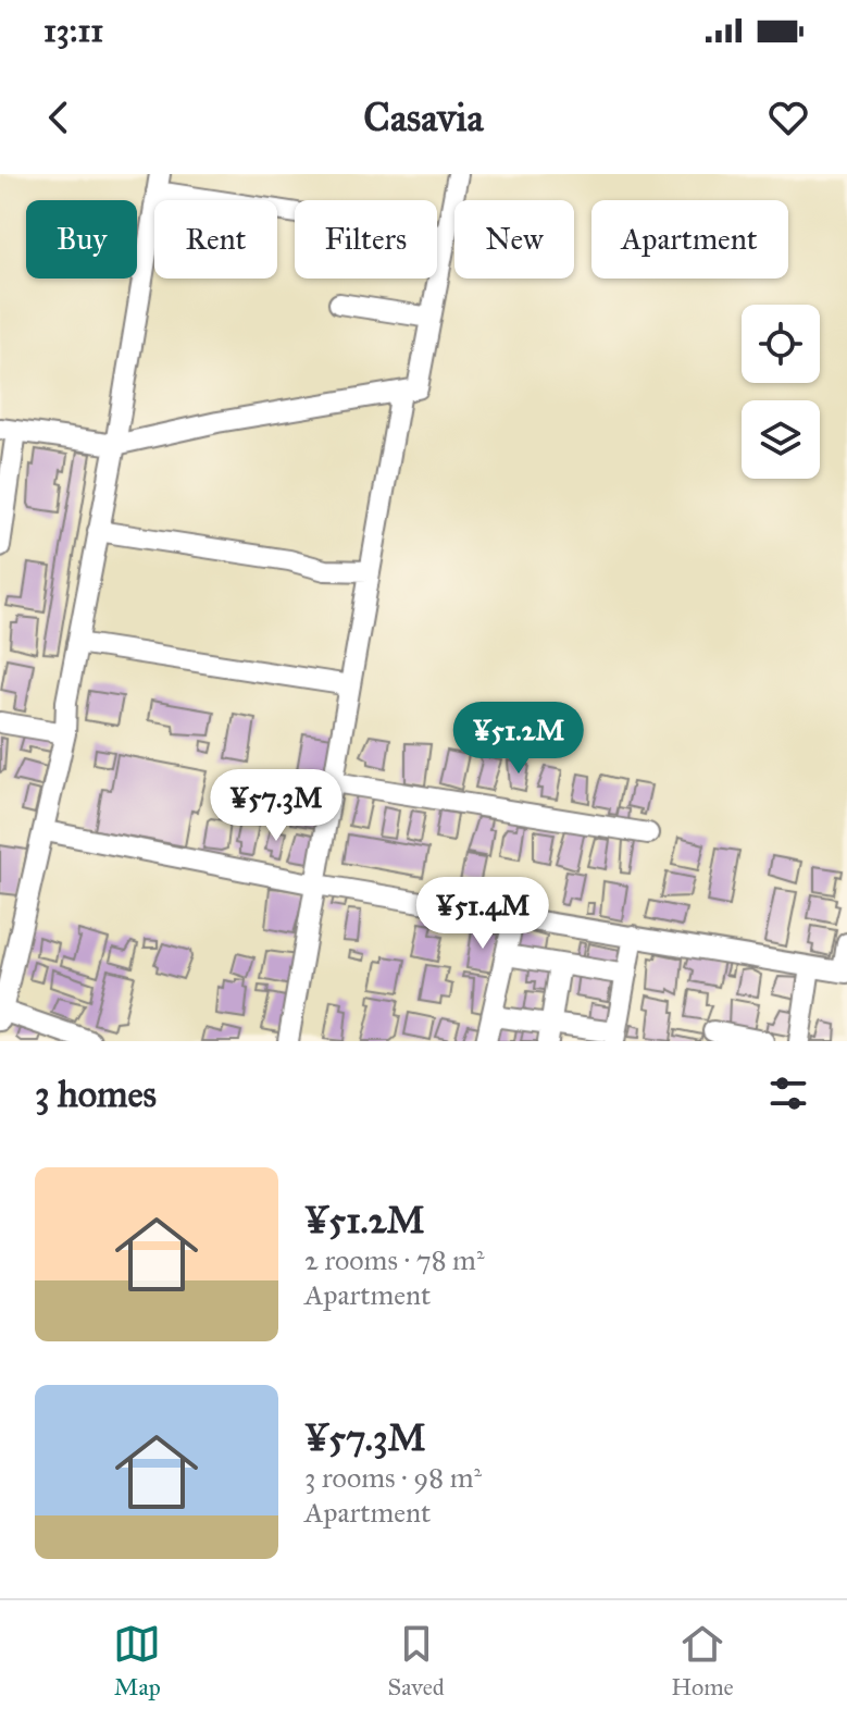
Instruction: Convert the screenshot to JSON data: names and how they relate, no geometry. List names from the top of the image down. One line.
{"page":{"status":"13:11","header":"Casavia","chip":["Buy","Rent","Filters","New","Apartment"],"price":["¥51.2M","¥57.3M","¥51.4M"],"heading":"3 homes","list":[{"name":"¥51.2M","note":"2 rooms · 78 m² · Apartment"},{"name":"¥57.3M","note":"3 rooms · 98 m² · Apartment"}],"tabs":["Map","Saved","Home"]}}
